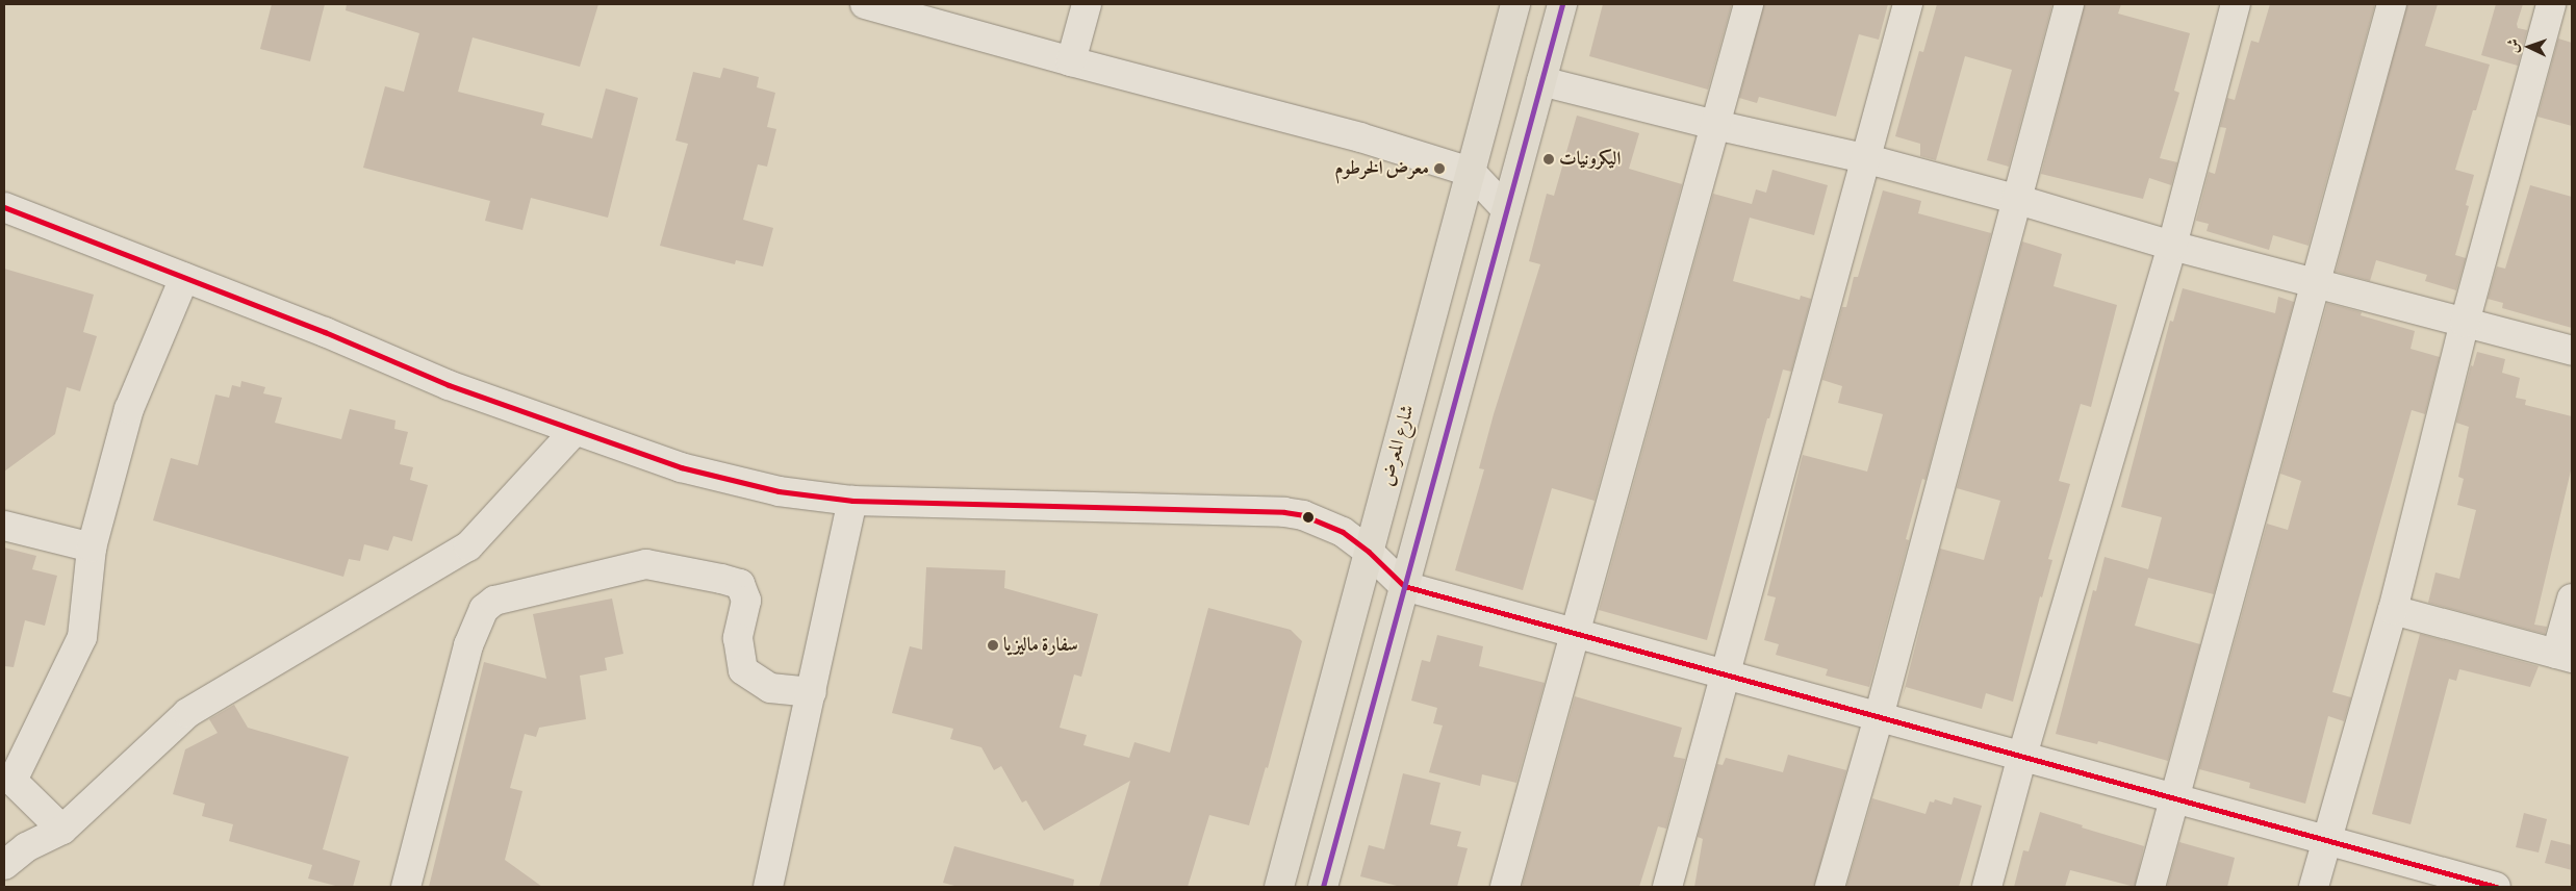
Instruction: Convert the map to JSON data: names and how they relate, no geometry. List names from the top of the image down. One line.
{"streets":{"main road":["شارع المعرض"]},"places":["اليكرونيات","معرض الخرطوم","سفارة ماليزيا"],"north":"left"}
